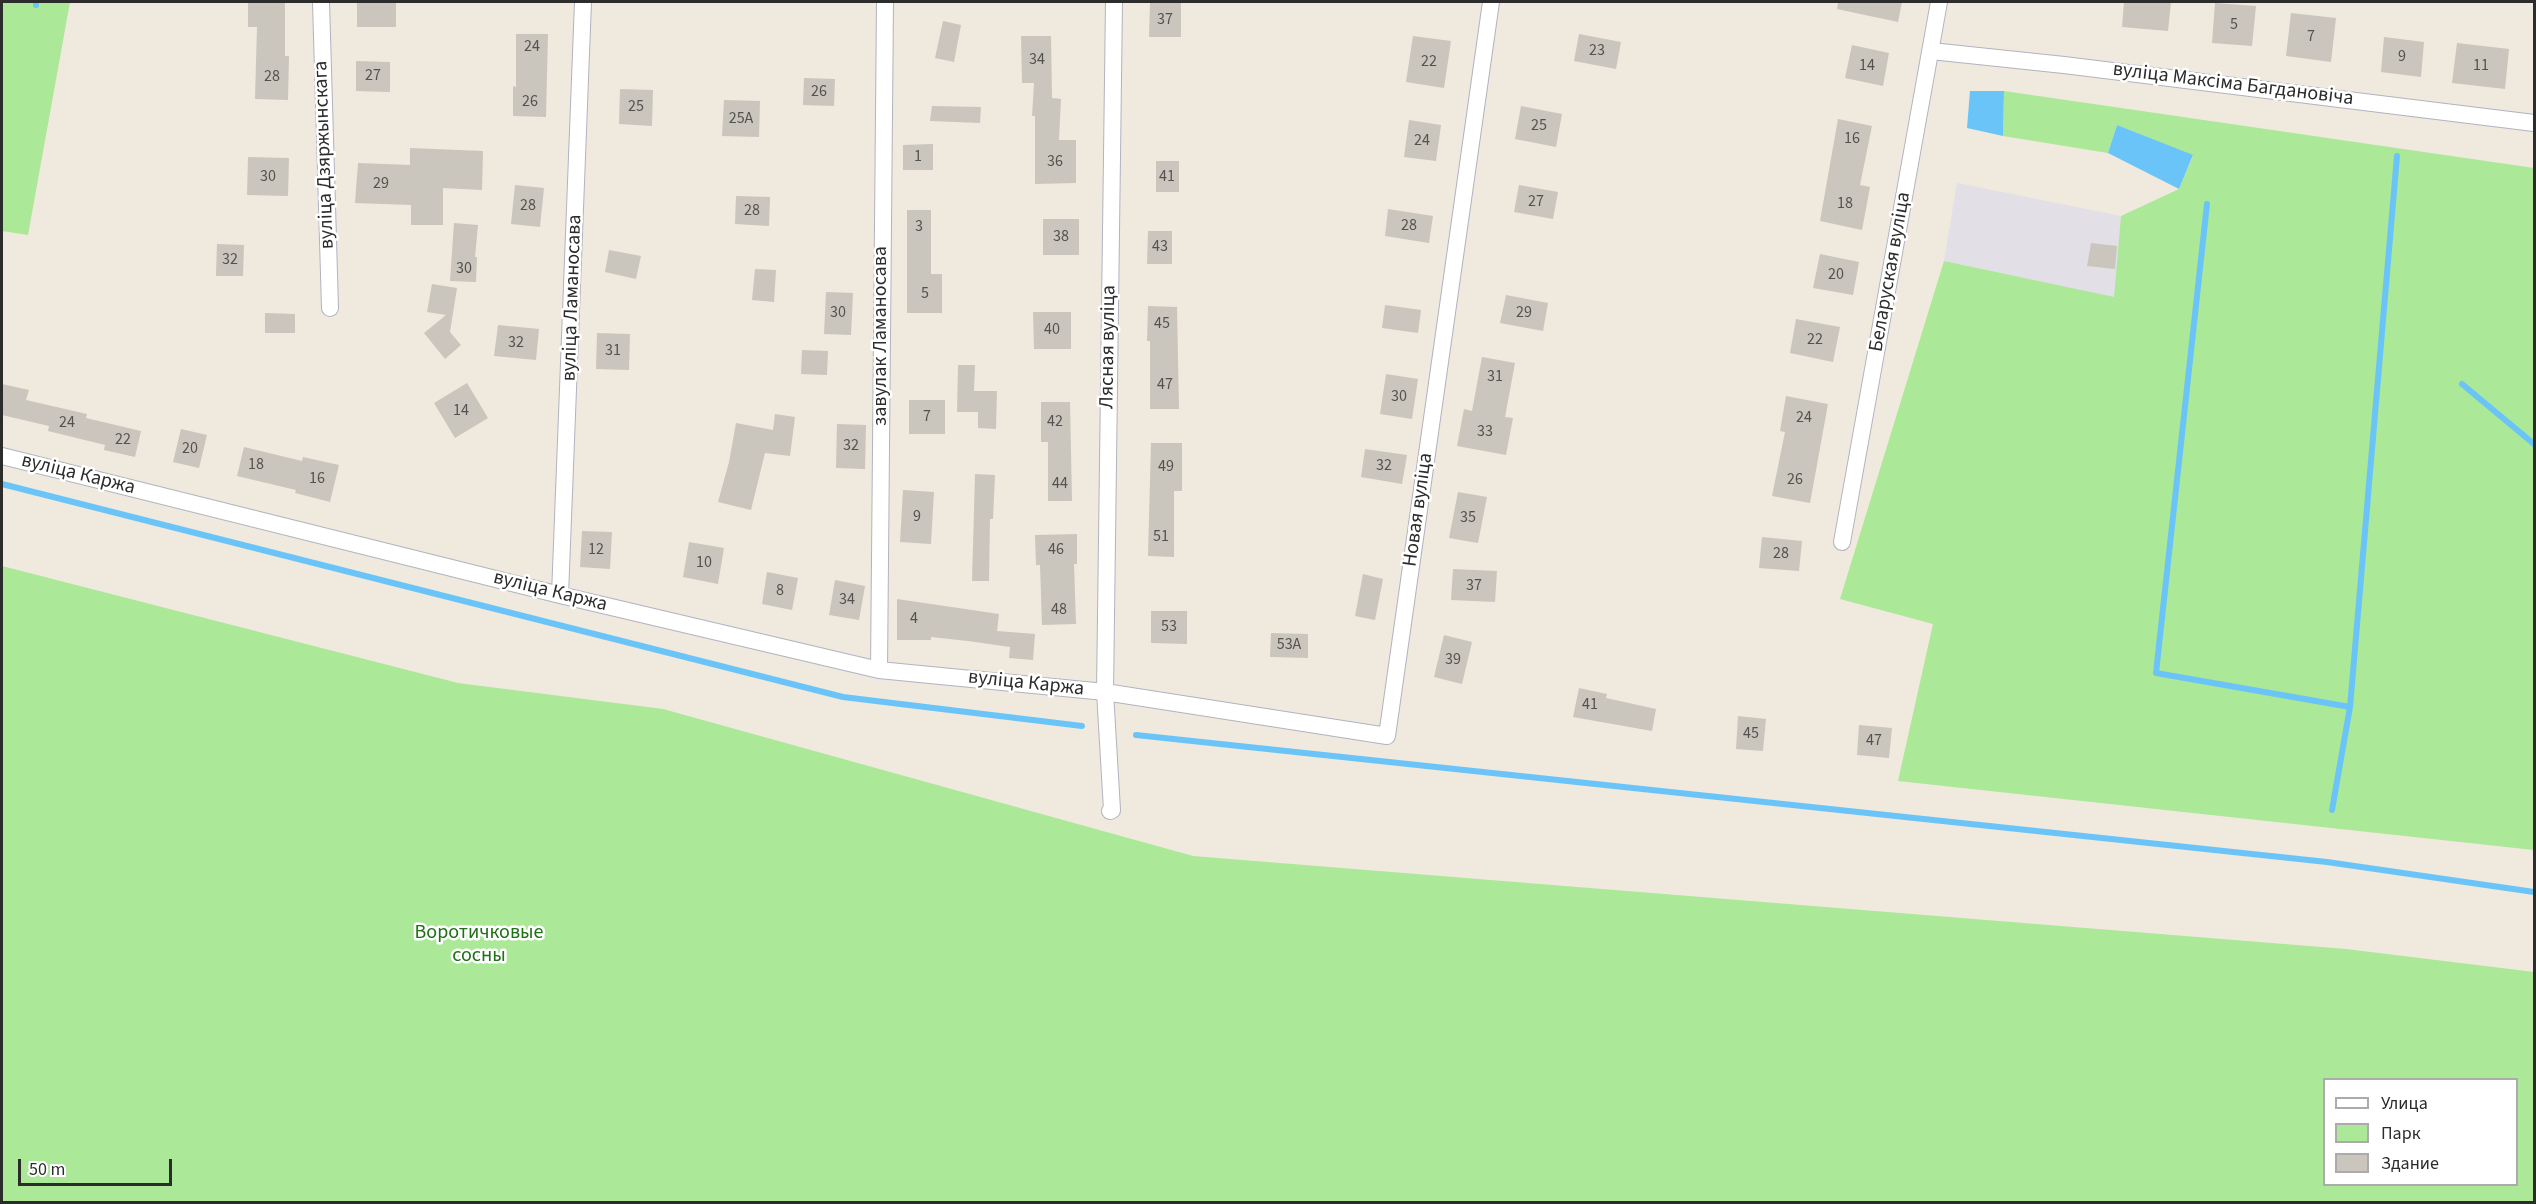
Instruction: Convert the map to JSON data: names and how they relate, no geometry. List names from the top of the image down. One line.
{"streets":{"street":["вуліца Максіма Багдановіча","вуліца Дзяржынскага","Беларуская вуліца","вуліца Ламаносава","завулак Ламаносава","Лясная вуліца","вуліца Каржа","Новая вуліца"]},"crossings":[["вуліца Максіма Багдановіча","Беларуская вуліца"],["вуліца Ламаносава","вуліца Каржа"],["завулак Ламаносава","вуліца Каржа"],["Лясная вуліца","вуліца Каржа"],["Лясная вуліца","Новая вуліца"],["вуліца Каржа","Новая вуліца"]],"parks":["Воротичковые сосны"],"house_numbers":["37","5","7","24","23","9","34","22","14","11","27","28","26","26","25","25А","25","16","24","1","36","30","41","29","27","18","28","28","28","3","38","43","32","30","20","5","30","29","45","40","22","32","31","31","47","30","14","7","24","42","24","33","22","32","20","18","32","49","16","26","44","9","35","51","12","46","28","10","37","8","34","48","4","53","53А","39","41","45","47"],"legend":["Улица","Парк","Здание"],"scale_bar":"50 m"}
